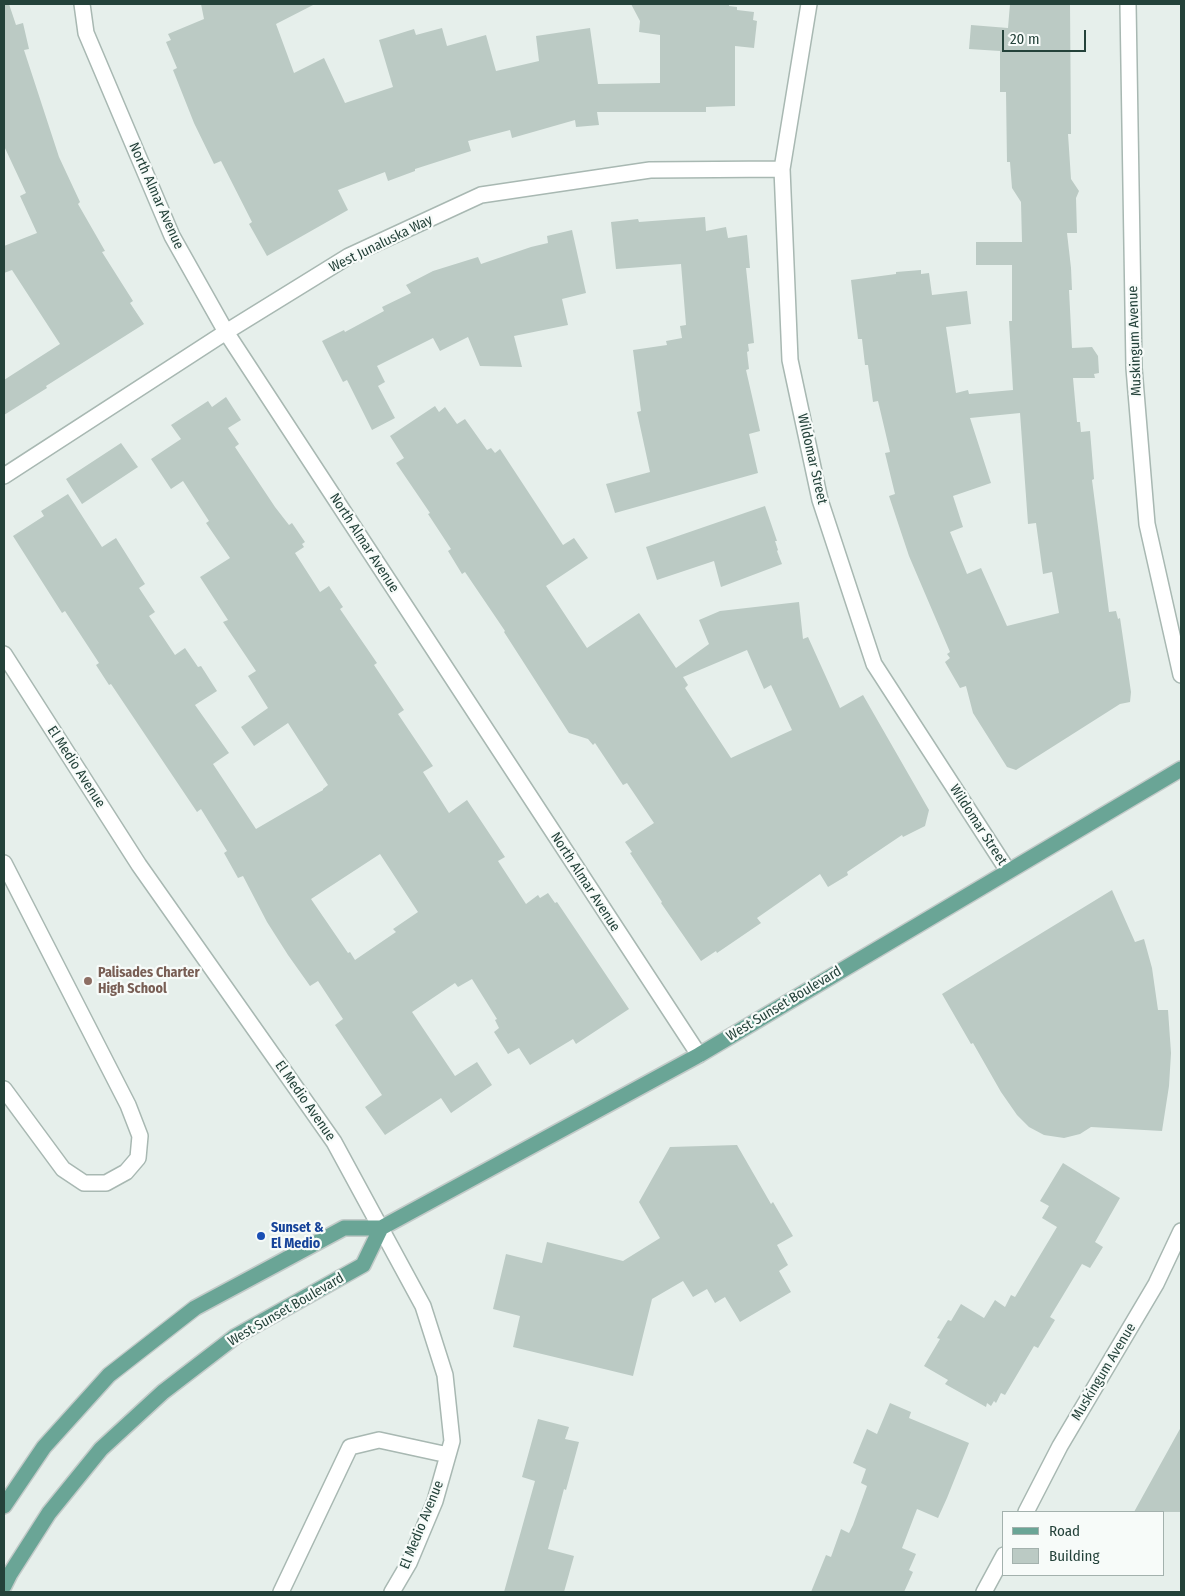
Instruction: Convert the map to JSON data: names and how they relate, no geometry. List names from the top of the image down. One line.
{"streets":{"main road":["West Sunset Boulevard"],"street":["North Almar Avenue","West Junaluska Way","Muskingum Avenue","Wildomar Street","El Medio Avenue"]},"crossings":[["North Almar Avenue","West Junaluska Way"],["North Almar Avenue","West Sunset Boulevard"],["West Junaluska Way","Wildomar Street"],["Wildomar Street","West Sunset Boulevard"],["El Medio Avenue","West Sunset Boulevard"]],"places":["Palisades Charter High School","Sunset & El Medio"],"legend":["Road","Building"],"scale_bar":"20 m"}
